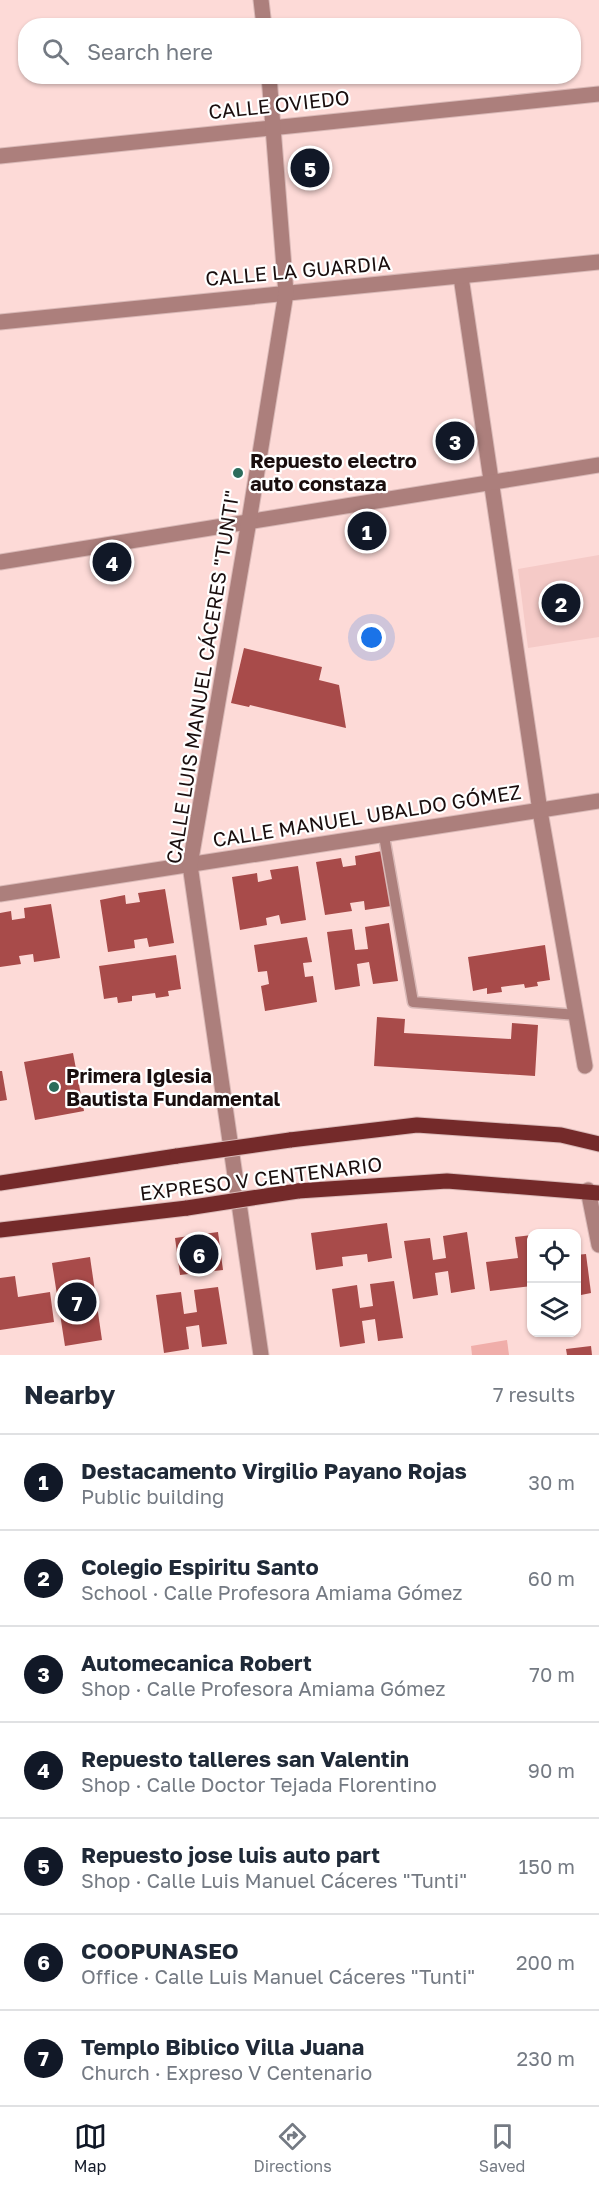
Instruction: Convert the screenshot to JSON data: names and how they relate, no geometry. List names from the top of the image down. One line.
{"streets":{"main road":["EXPRESO V CENTENARIO"],"street":["CALLE OVIEDO","CALLE LA GUARDIA","CALLE LUIS MANUEL CÁCERES \"TUNTI\"","CALLE MANUEL UBALDO GÓMEZ"]},"crossings":[["CALLE OVIEDO","CALLE LUIS MANUEL CÁCERES \"TUNTI\""],["CALLE LA GUARDIA","CALLE LUIS MANUEL CÁCERES \"TUNTI\""],["CALLE LUIS MANUEL CÁCERES \"TUNTI\"","CALLE MANUEL UBALDO GÓMEZ"]],"places":["Repuesto electro auto constaza","Primera Iglesia Bautista Fundamental"],"page":{"search":"Search here","pins":["5","3","1","4","2","6","7"],"heading":["Nearby","7 results"],"list":[{"mark":"1","name":"Destacamento Virgilio Payano Rojas","note":"Public building","value":"30 m"},{"mark":"2","name":"Colegio Espiritu Santo","note":"School · Calle Profesora Amiama Gómez","value":"60 m"},{"mark":"3","name":"Automecanica Robert","note":"Shop · Calle Profesora Amiama Gómez","value":"70 m"},{"mark":"4","name":"Repuesto talleres san Valentin","note":"Shop · Calle Doctor Tejada Florentino","value":"90 m"},{"mark":"5","name":"Repuesto jose luis auto part","note":"Shop · Calle Luis Manuel Cáceres \"Tunti\"","value":"150 m"},{"mark":"6","name":"COOPUNASEO","note":"Office · Calle Luis Manuel Cáceres \"Tunti\"","value":"200 m"},{"mark":"7","name":"Templo Biblico Villa Juana","note":"Church · Expreso V Centenario","value":"230 m"}],"nav":["Map","Directions","Saved"]}}
